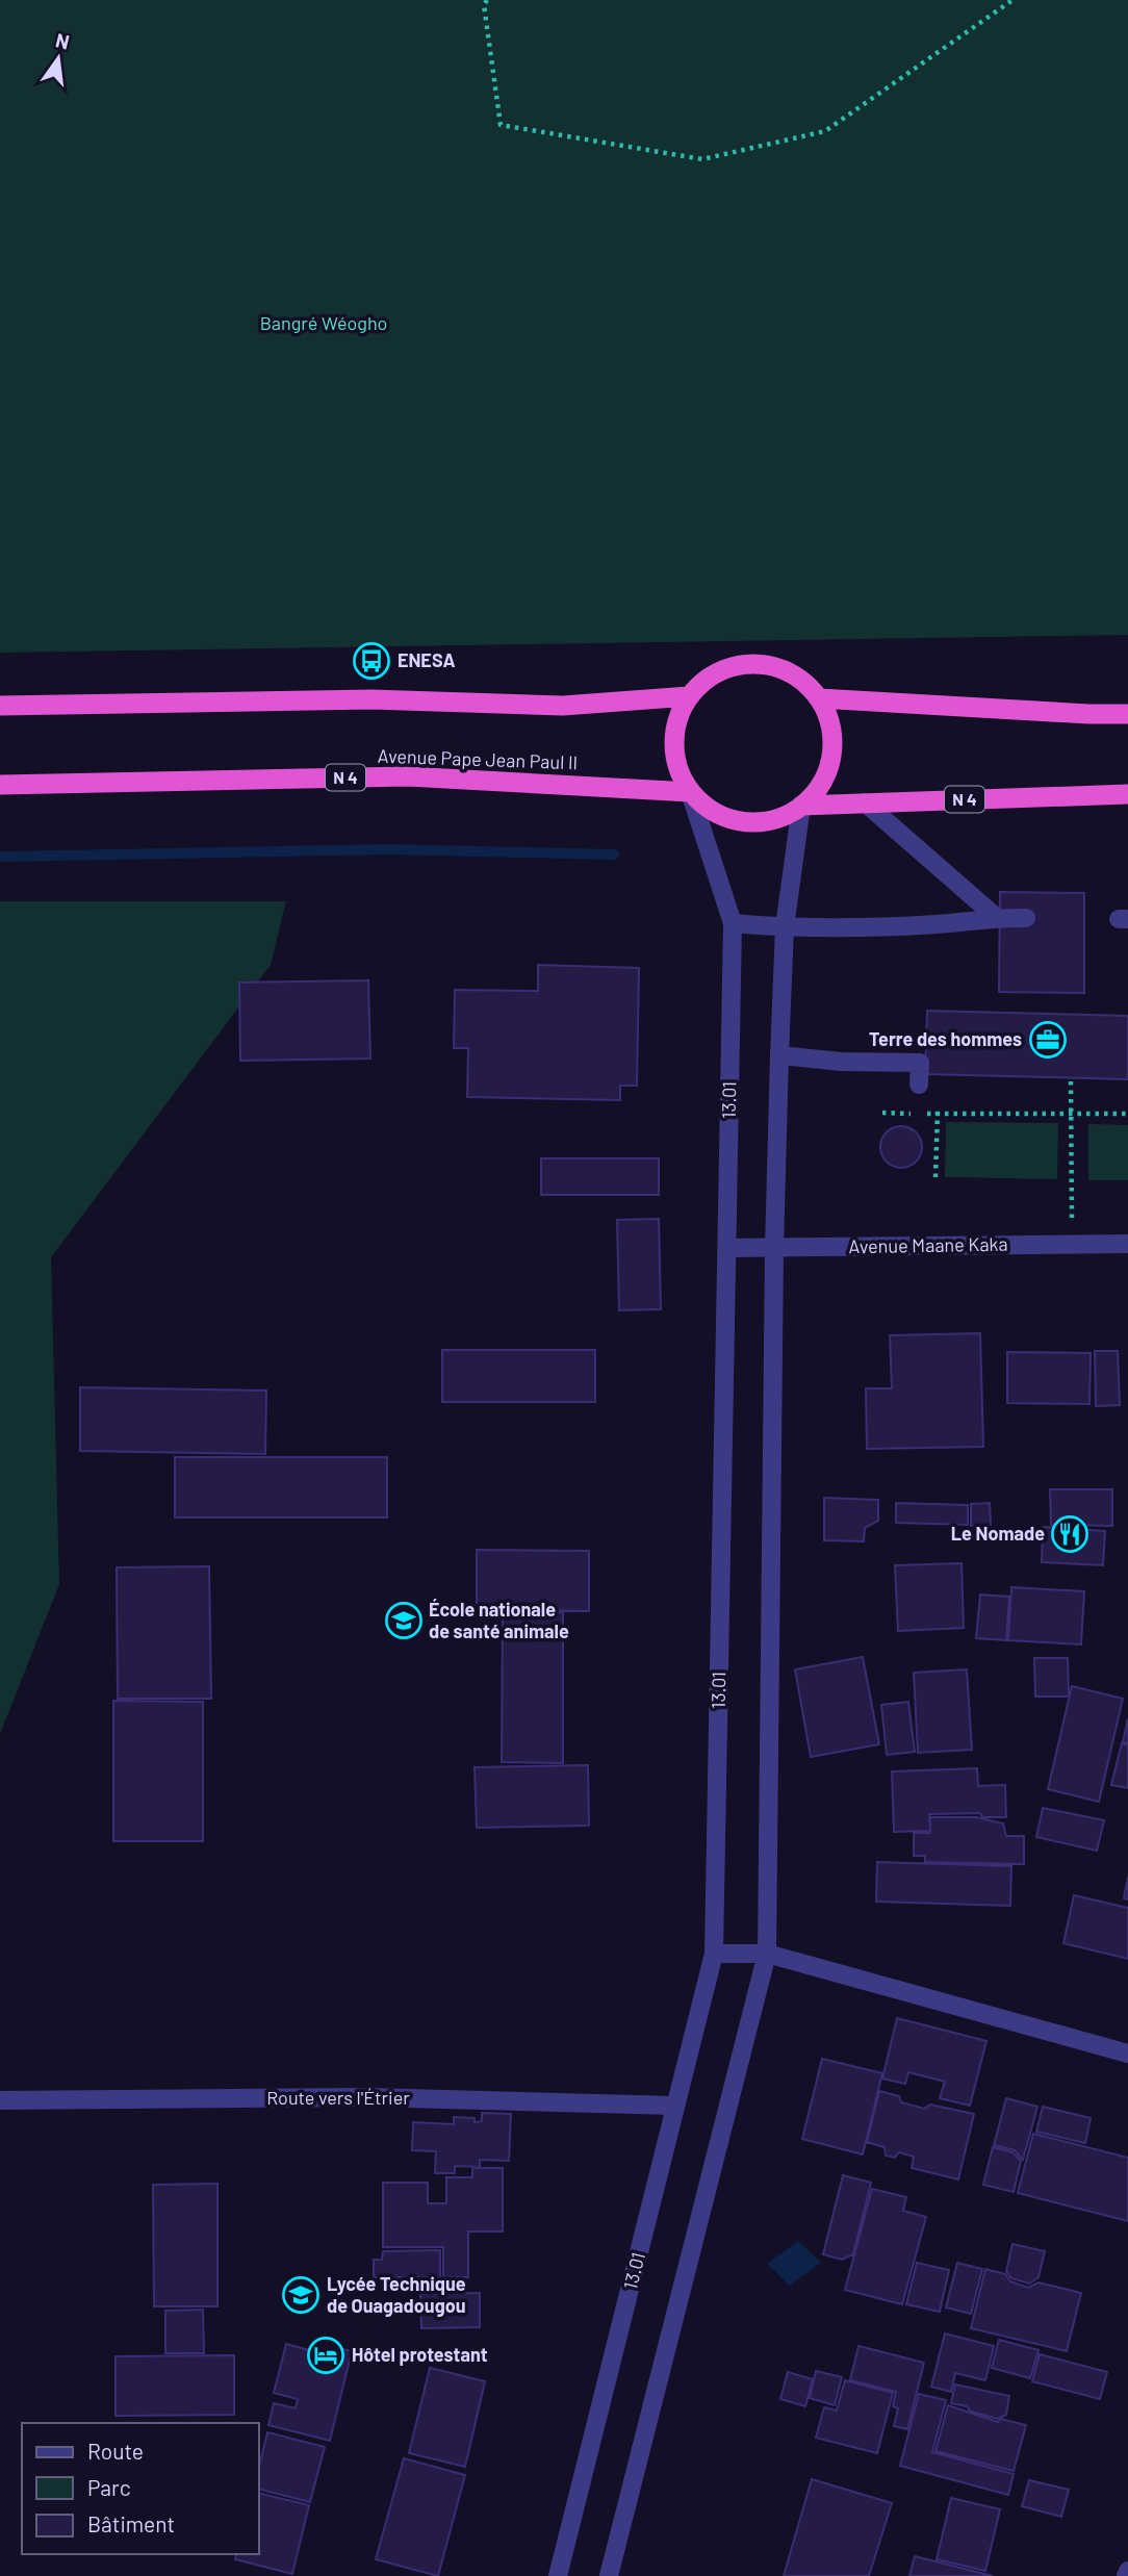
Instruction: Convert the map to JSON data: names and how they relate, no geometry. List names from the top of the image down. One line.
{"streets":{"highway":["Avenue Pape Jean Paul II","N 4"],"street":["13.01","Avenue Maane Kaka","Route vers l'Étrier"]},"crossings":[["Avenue Pape Jean Paul II","N 4"],["Avenue Pape Jean Paul II","13.01"],["N 4","13.01"],["13.01","Avenue Maane Kaka"],["13.01","Route vers l'Étrier"]],"parks":["Bangré Wéogho"],"places":{"bus stop":["ENESA"],"office":["Terre des hommes"],"restaurant":["Le Nomade"],"school or university":["École nationale de santé animale","Lycée Technique de Ouagadougou"],"hotel":["Hôtel protestant"]},"legend":["Route","Parc","Bâtiment"],"north":"top"}
